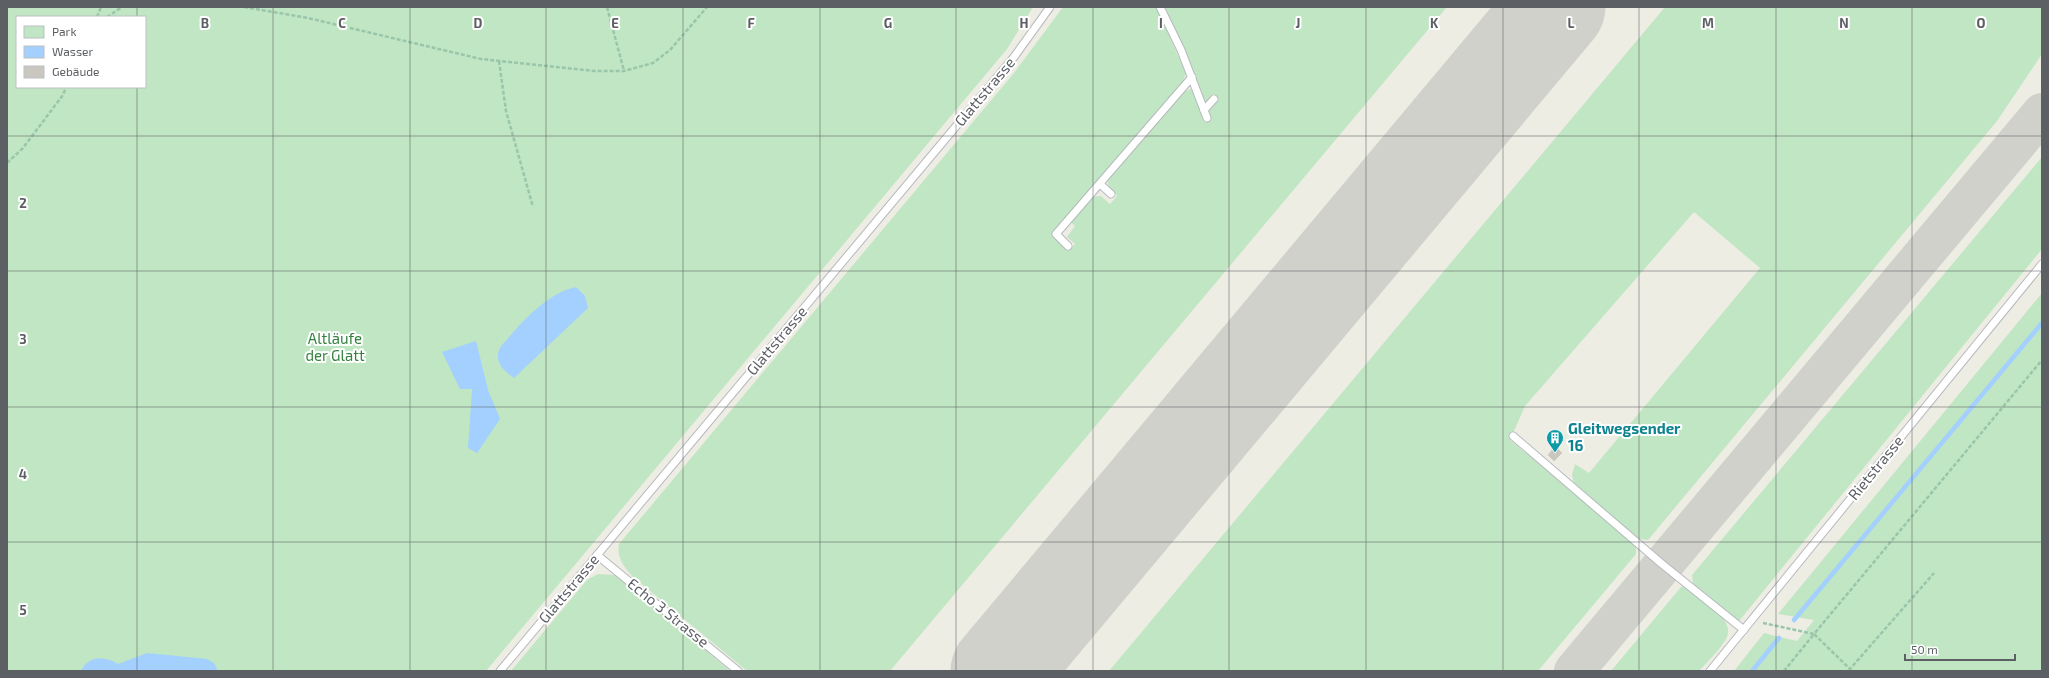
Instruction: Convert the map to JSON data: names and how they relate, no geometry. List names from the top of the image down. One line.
{"streets":{"lane":["Glattstrasse","Rietstrasse","Echo 3 Strasse"]},"crossings":[["Glattstrasse","Echo 3 Strasse"]],"parks":["Altläufe der Glatt"],"places":{"building":["Gleitwegsender 16"]},"legend":["Park","Wasser","Gebäude"],"scale_bar":"50 m","grid":{"columns":["B","C","D","E","F","G","H","I","J","K","L","M","N","O"],"rows":["2","3","4","5"]}}
